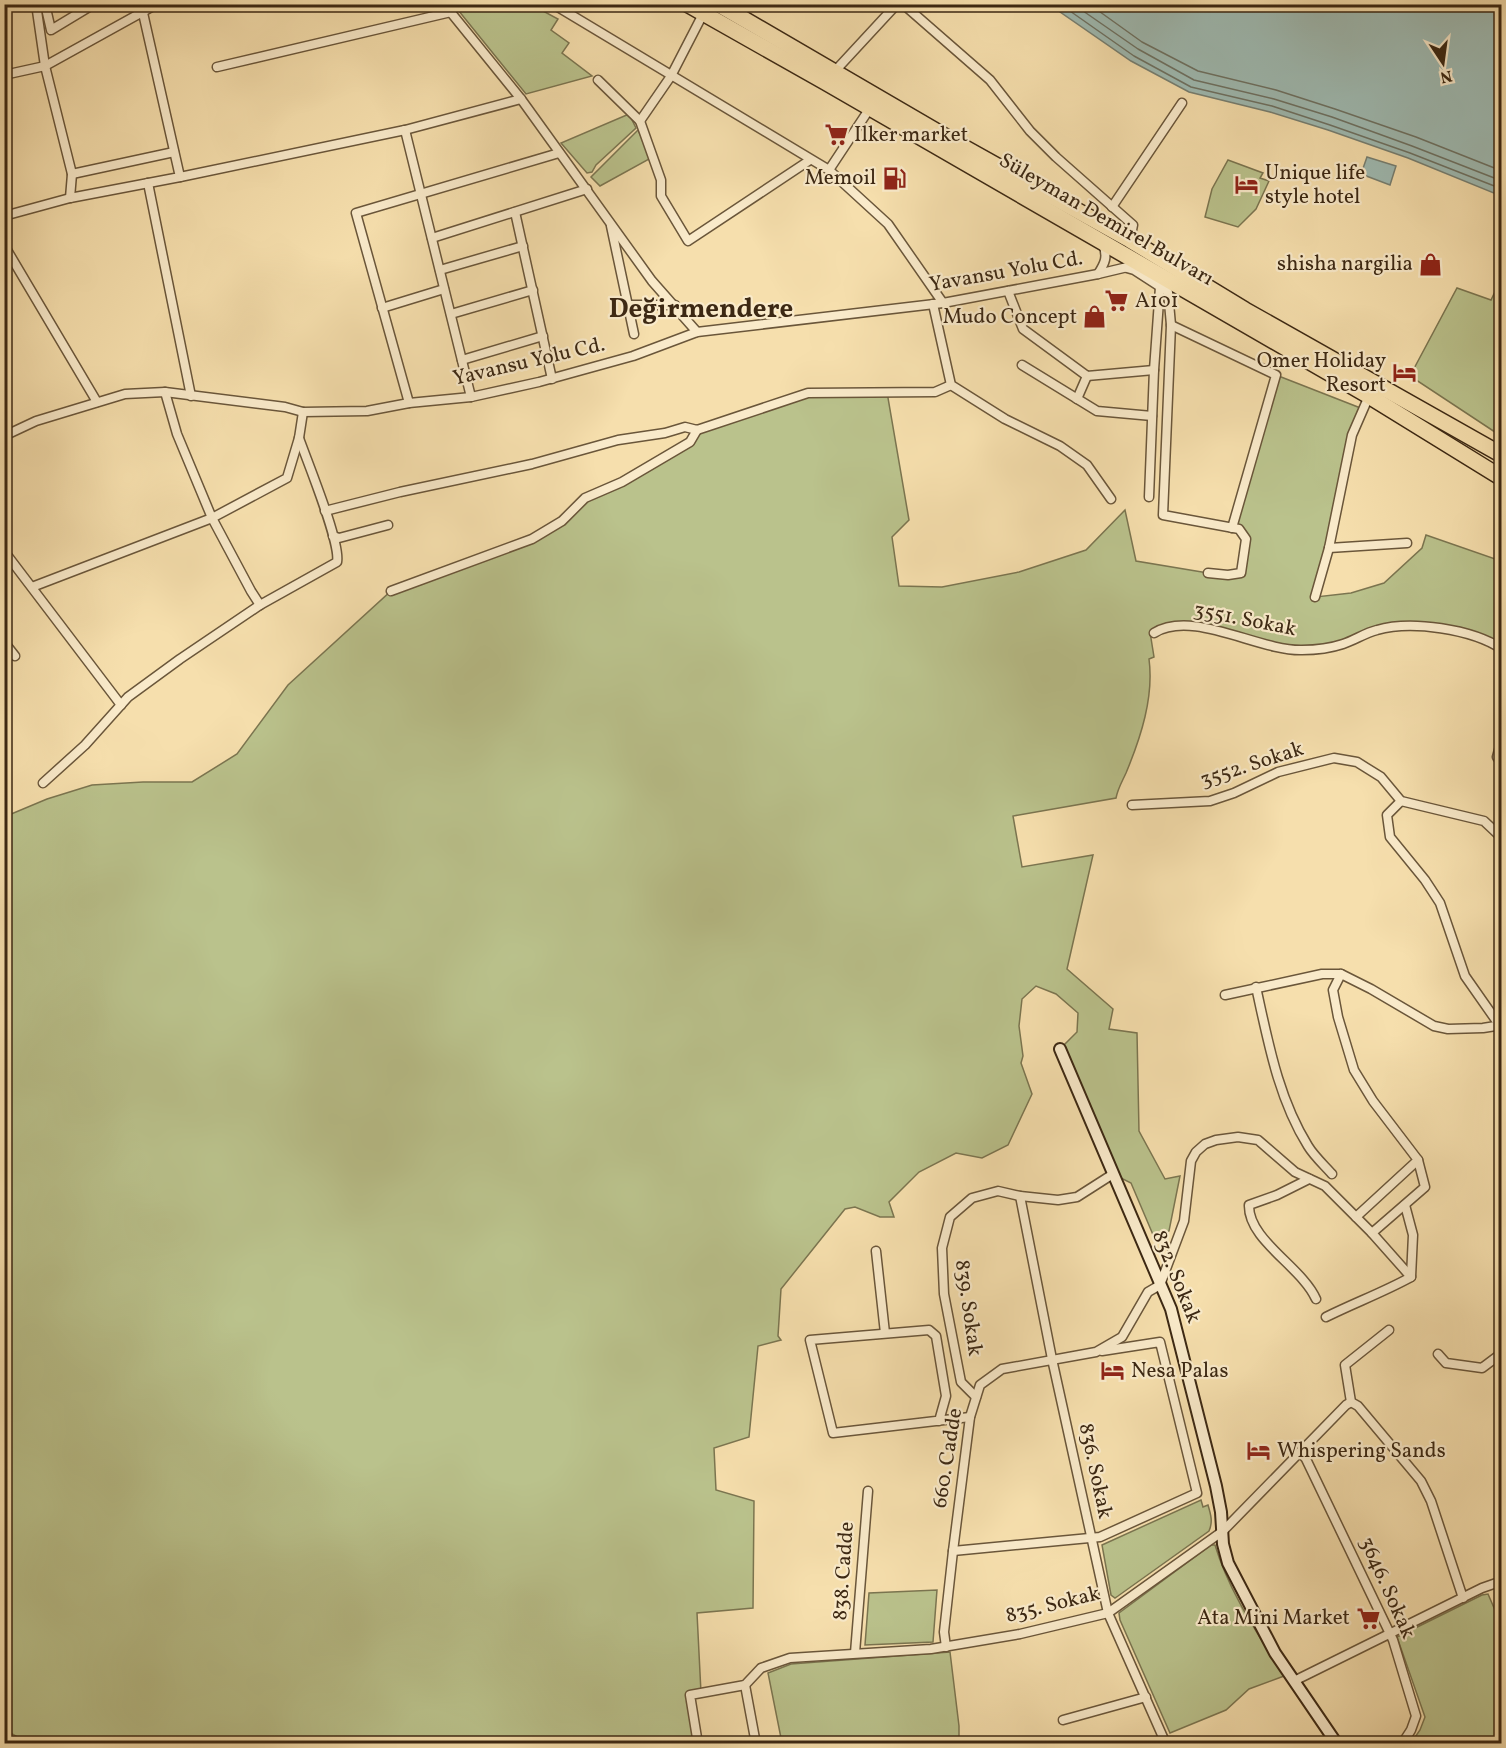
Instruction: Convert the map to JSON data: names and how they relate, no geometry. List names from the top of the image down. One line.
{"streets":{"highway":["Süleyman Demirel Bulvarı"],"street":["Yavansu Yolu Cd.","3551. Sokak","3552. Sokak","832. Sokak","839. Sokak","660. Cadde","836. Sokak","838. Cadde","3646. Sokak","835. Sokak"]},"crossings":[["Süleyman Demirel Bulvarı","Yavansu Yolu Cd."],["832. Sokak","839. Sokak"],["832. Sokak","660. Cadde"],["832. Sokak","835. Sokak"],["839. Sokak","660. Cadde"],["839. Sokak","836. Sokak"],["660. Cadde","836. Sokak"],["660. Cadde","835. Sokak"],["836. Sokak","835. Sokak"],["838. Cadde","835. Sokak"],["3646. Sokak","835. Sokak"]],"districts":["Değirmendere"],"places":{"supermarket":["Ilker market","A101","Ata Mini Market"],"fuel station":["Memoil"],"hotel":["Unique life style hotel","Omer Holiday Resort","Nesa Palas","Whispering Sands"],"shop":["shisha nargilia","Mudo Concept"]},"north":"bottom"}
